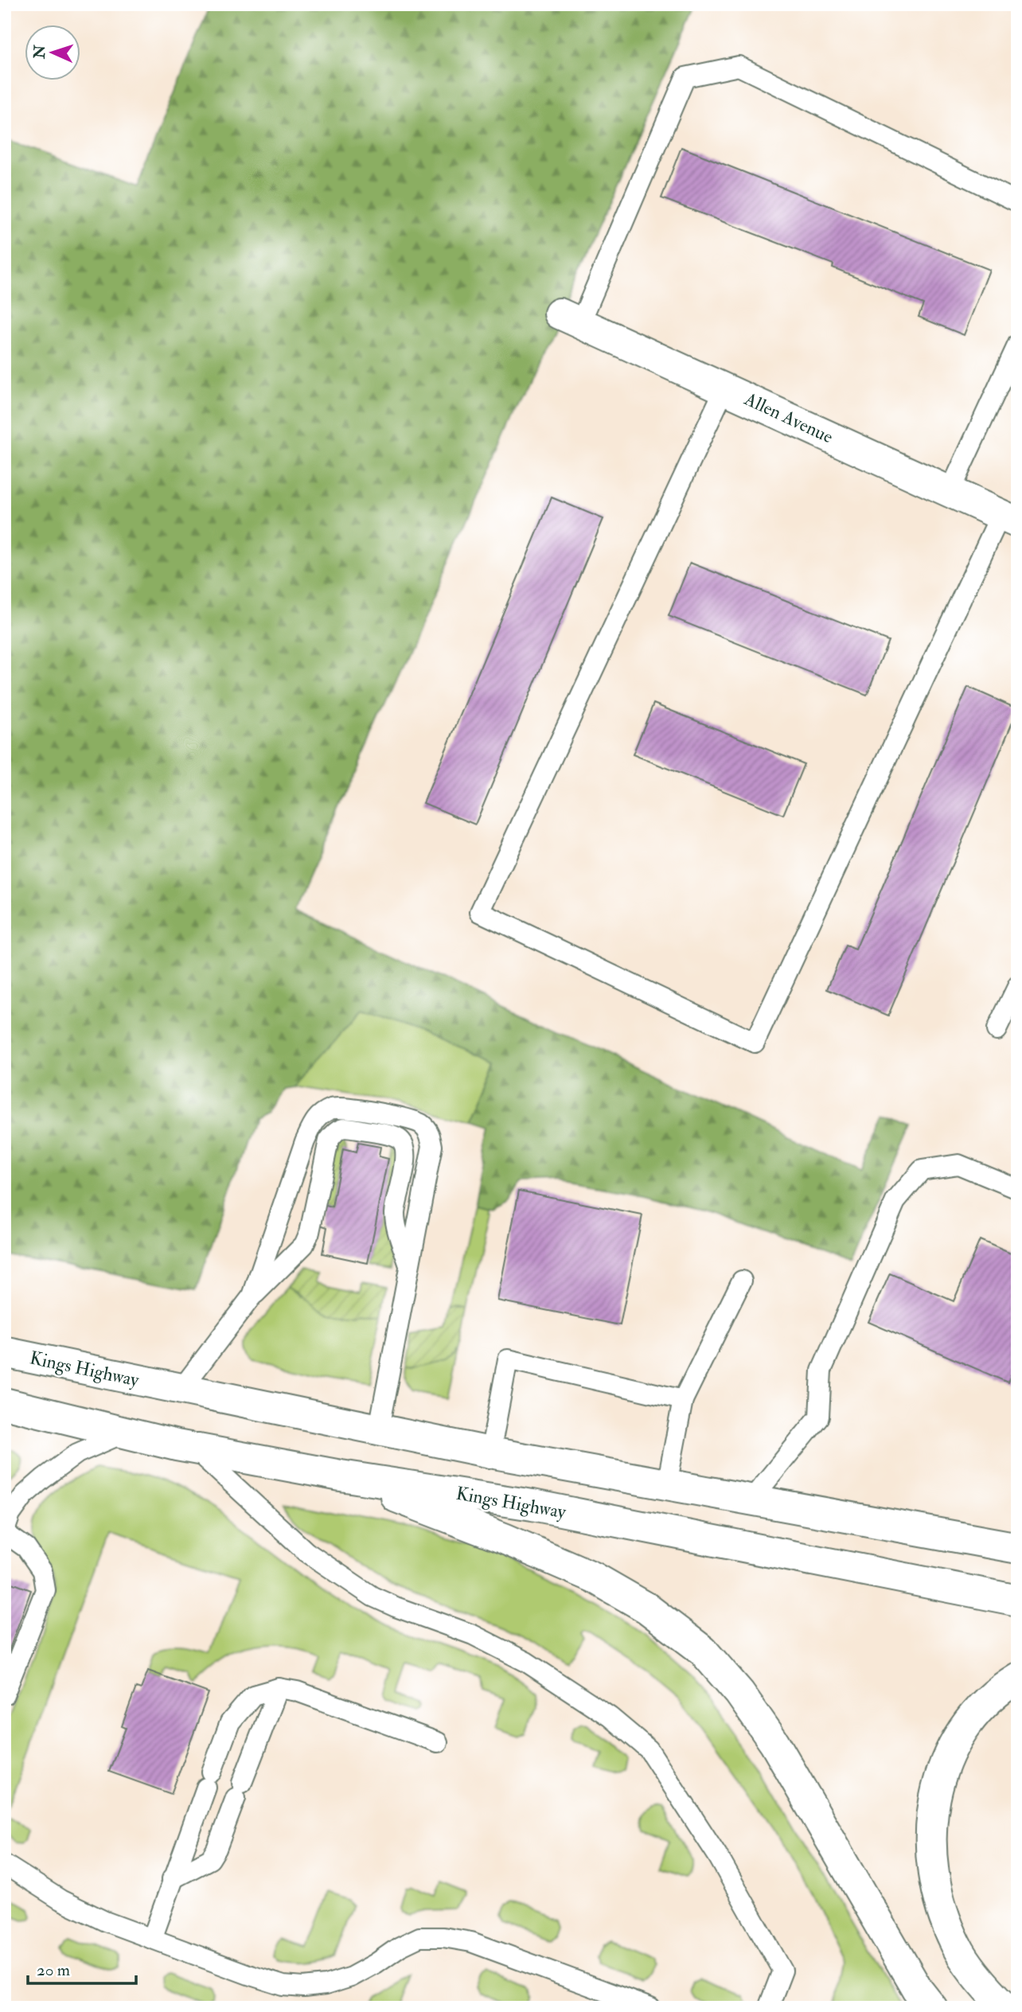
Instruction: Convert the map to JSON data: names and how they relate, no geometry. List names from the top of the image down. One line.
{"streets":{"main road":["Allen Avenue","Kings Highway"]},"scale_bar":"20 m","north":"left"}
